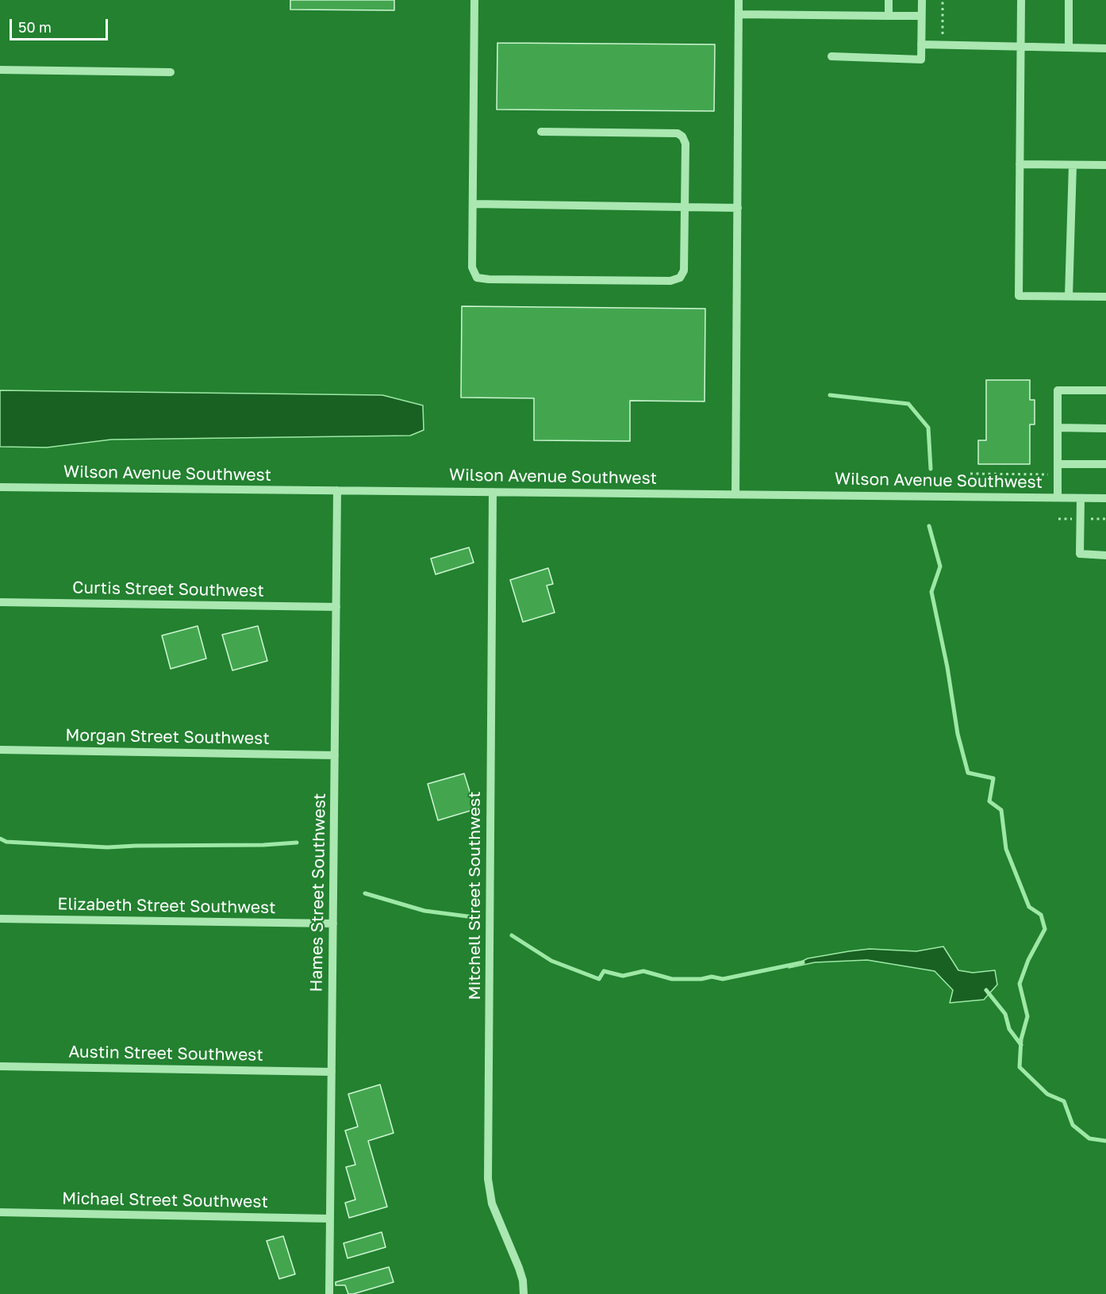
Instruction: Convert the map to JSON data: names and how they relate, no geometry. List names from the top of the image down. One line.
{"streets":{"street":["Wilson Avenue Southwest","Curtis Street Southwest","Morgan Street Southwest","Hames Street Southwest","Mitchell Street Southwest","Elizabeth Street Southwest","Austin Street Southwest","Michael Street Southwest"]},"crossings":[["Wilson Avenue Southwest","Hames Street Southwest"],["Wilson Avenue Southwest","Mitchell Street Southwest"],["Curtis Street Southwest","Hames Street Southwest"],["Morgan Street Southwest","Hames Street Southwest"],["Hames Street Southwest","Elizabeth Street Southwest"],["Hames Street Southwest","Austin Street Southwest"],["Hames Street Southwest","Michael Street Southwest"]],"scale_bar":"50 m"}
